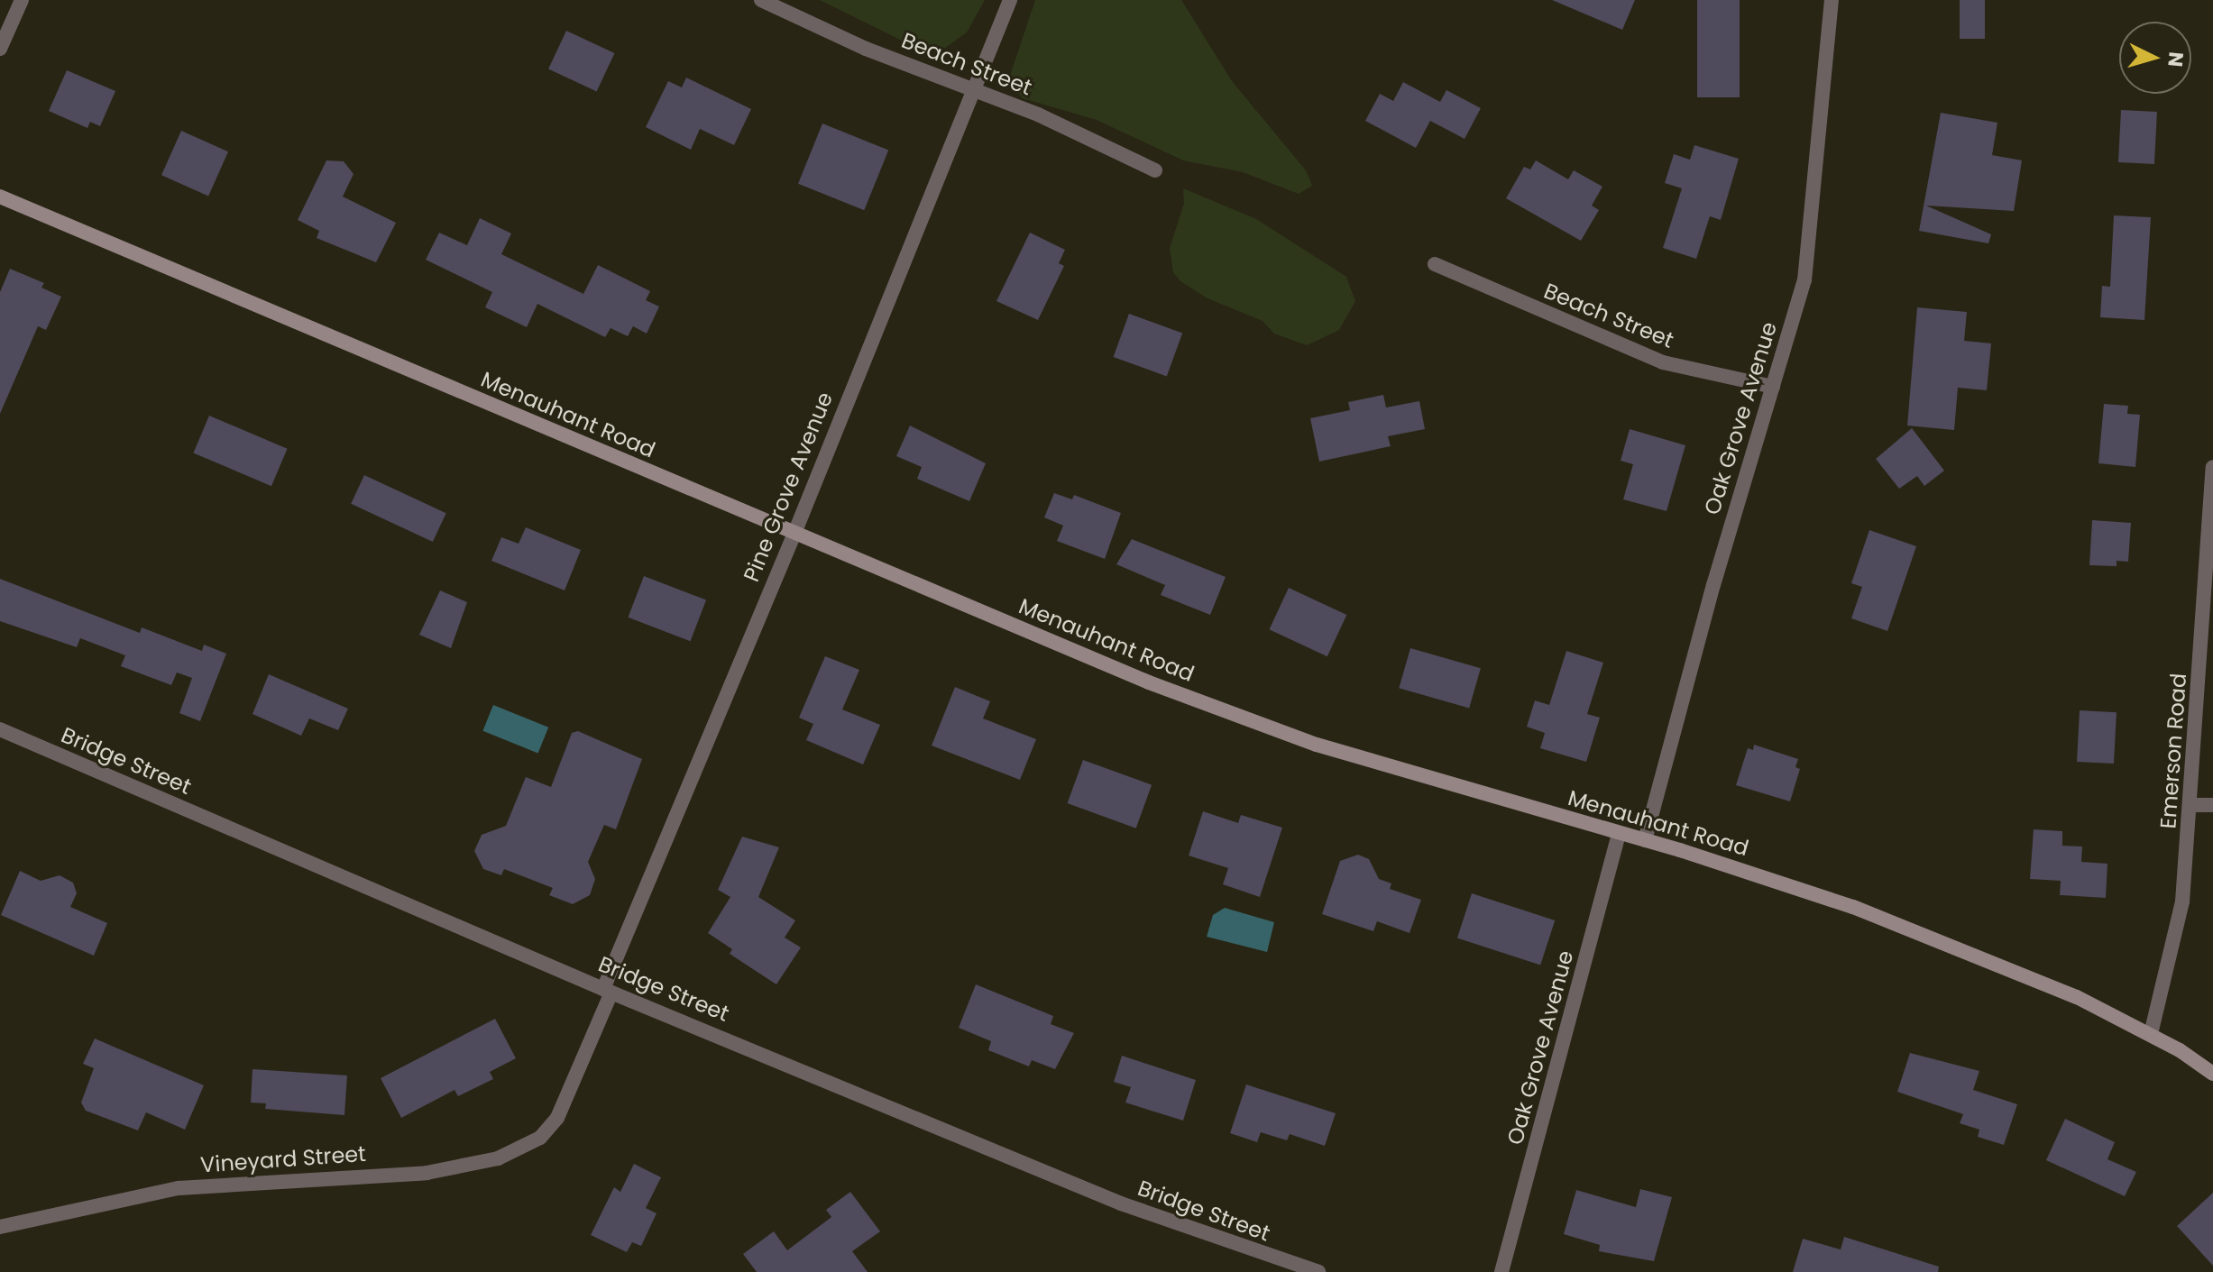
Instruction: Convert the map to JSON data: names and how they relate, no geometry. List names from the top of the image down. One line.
{"streets":{"main road":["Menauhant Road"],"street":["Beach Street","Oak Grove Avenue","Pine Grove Avenue","Emerson Road","Bridge Street","Vineyard Street"]},"crossings":[["Beach Street","Oak Grove Avenue"],["Beach Street","Pine Grove Avenue"],["Menauhant Road","Oak Grove Avenue"],["Menauhant Road","Pine Grove Avenue"],["Menauhant Road","Emerson Road"],["Pine Grove Avenue","Bridge Street"],["Pine Grove Avenue","Vineyard Street"]],"north":"right"}
